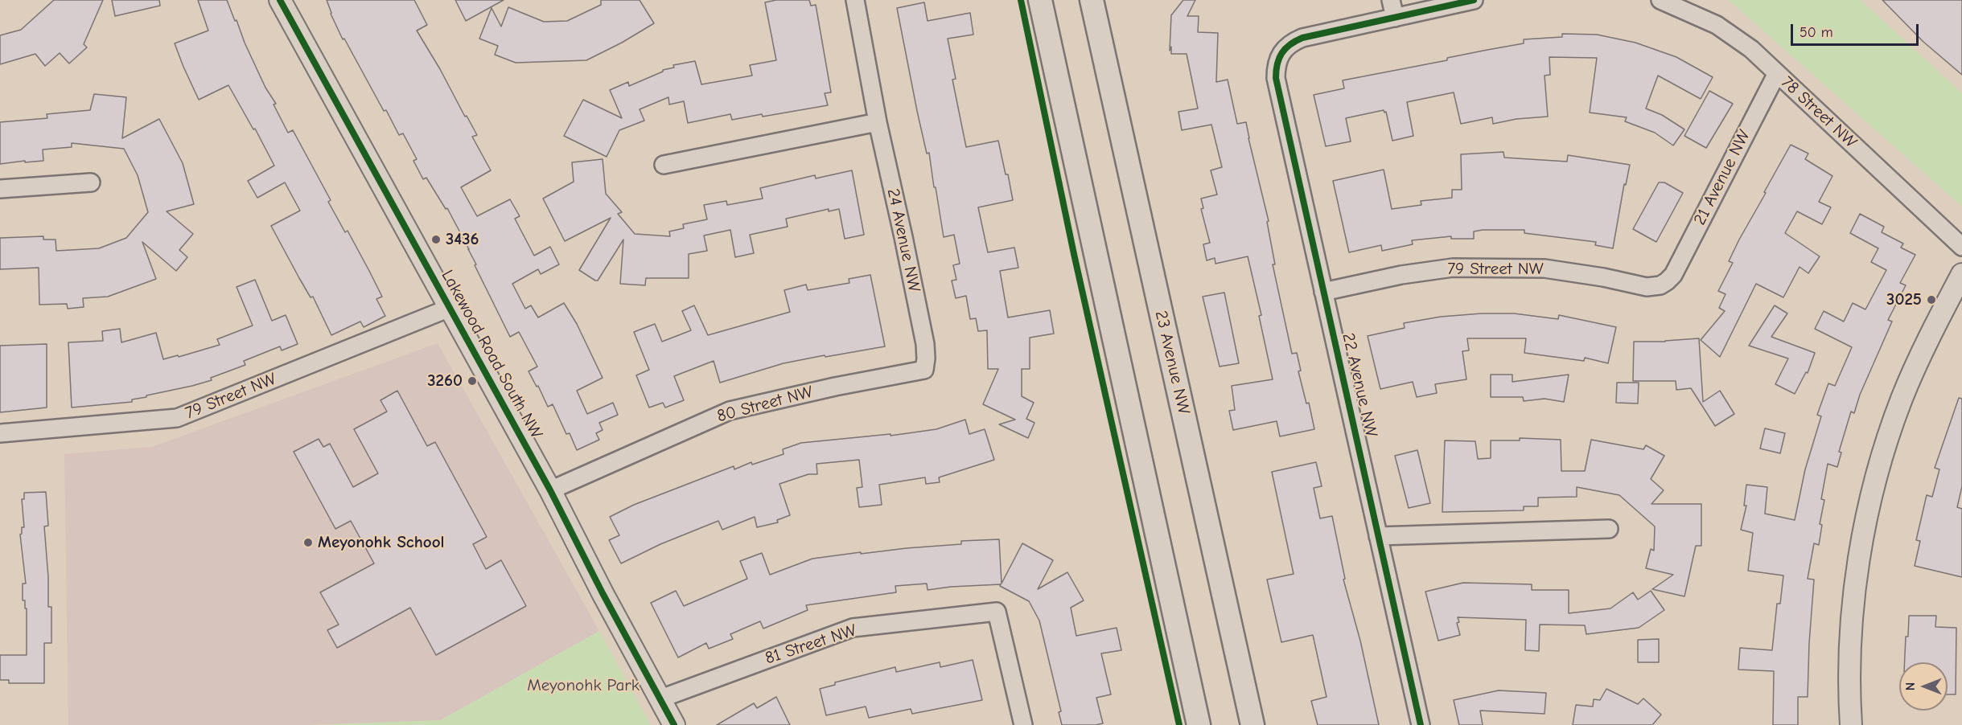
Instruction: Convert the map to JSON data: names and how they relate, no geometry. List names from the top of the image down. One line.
{"streets":{"main road":["23 Avenue NW"],"street":["78 Street NW","21 Avenue NW","24 Avenue NW","79 Street NW","Lakewood Road South NW","22 Avenue NW","80 Street NW","81 Street NW"]},"crossings":[["78 Street NW","21 Avenue NW"],["21 Avenue NW","79 Street NW"],["24 Avenue NW","80 Street NW"],["79 Street NW","Lakewood Road South NW"],["79 Street NW","22 Avenue NW"],["Lakewood Road South NW","80 Street NW"],["Lakewood Road South NW","81 Street NW"]],"parks":["Meyonohk Park"],"places":["3436","3025","3260","Meyonohk School"],"scale_bar":"50 m","north":"left"}
